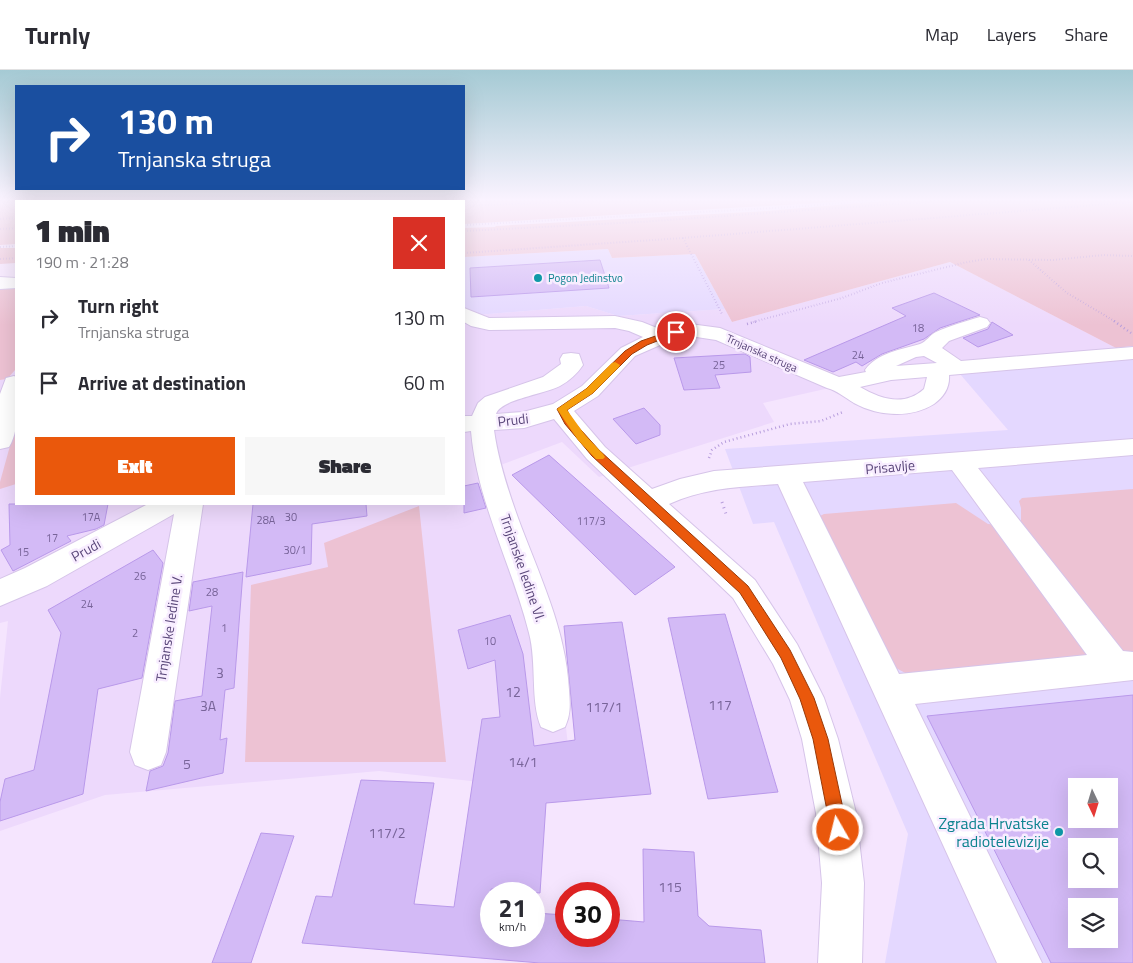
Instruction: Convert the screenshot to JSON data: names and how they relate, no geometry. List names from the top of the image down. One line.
{"streets":{"street":["Trnjanska struga","Prudi","Prisavlje","Trnjanske ledine VI.","Trnjanske ledine V."]},"crossings":[["Trnjanska struga","Prudi"],["Prudi","Trnjanske ledine VI."]],"places":["Pogon Jedinstvo","Zgrada Hrvatske radiotelevizije"],"house_numbers":["18","24","25","17A","30","28A","117/3","17","30/1","15","26","28","24","1","2","10","3","12","117","3A","117/1","14/1","5","117/2","115"],"north":"bottom","page":{"header":"Turnly","nav":["Map","Layers","Share"],"turn":["130 m","Trnjanska struga"],"heading":["1 min","190 m · 21:28"],"list":[{"name":"Turn right","note":"Trnjanska struga","value":"130 m"},{"name":"Arrive at destination","value":"60 m"}],"buttons":["Exit","Share"],"speed":"21 km/h","limit":"30"}}
